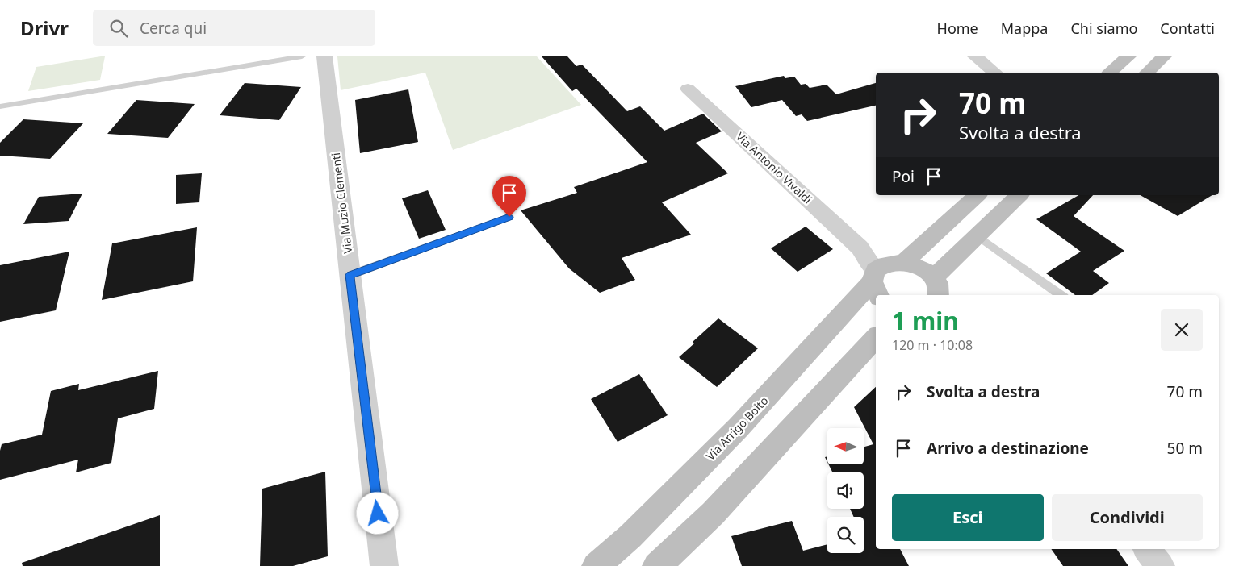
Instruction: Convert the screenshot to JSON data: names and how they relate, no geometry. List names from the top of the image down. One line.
{"streets":{"street":["Via Antonio Vivaldi","Via Muzio Clementi","Via Arrigo Boito"]},"crossings":[["Via Antonio Vivaldi","Via Arrigo Boito"]],"north":"left","page":{"header":"Drivr","search":"Cerca qui","nav":["Home","Mappa","Chi siamo","Contatti"],"turn":["70 m","Svolta a destra"],"then":"Poi","heading":["1 min","120 m · 10:08"],"list":[{"name":"Svolta a destra","value":"70 m"},{"name":"Arrivo a destinazione","value":"50 m"}],"buttons":["Esci","Condividi"]}}
